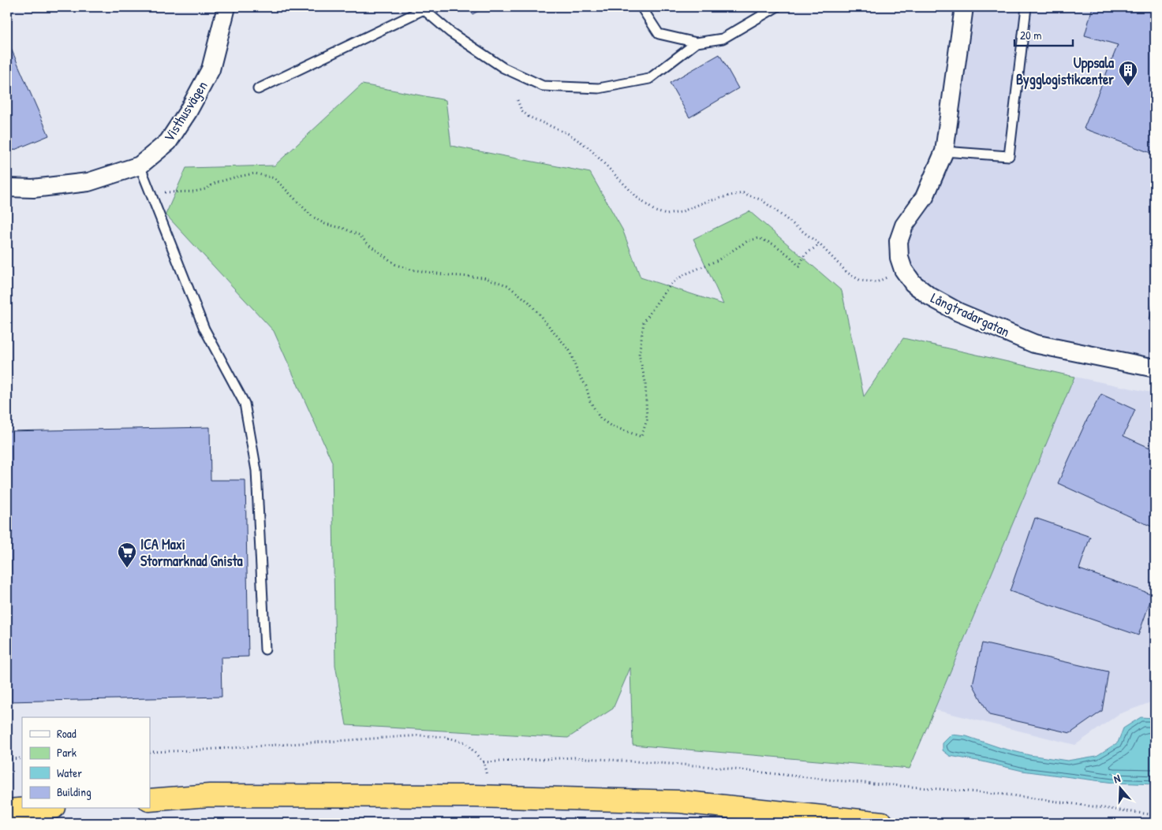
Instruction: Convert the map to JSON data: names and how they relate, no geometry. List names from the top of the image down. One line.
{"streets":{"street":["Visthusvägen","Långtradargatan"]},"places":{"building":["Uppsala Bygglogistikcenter"],"supermarket":["ICA Maxi Stormarknad Gnista"]},"legend":["Road","Park","Water","Building"],"scale_bar":"20 m","north":"top"}
